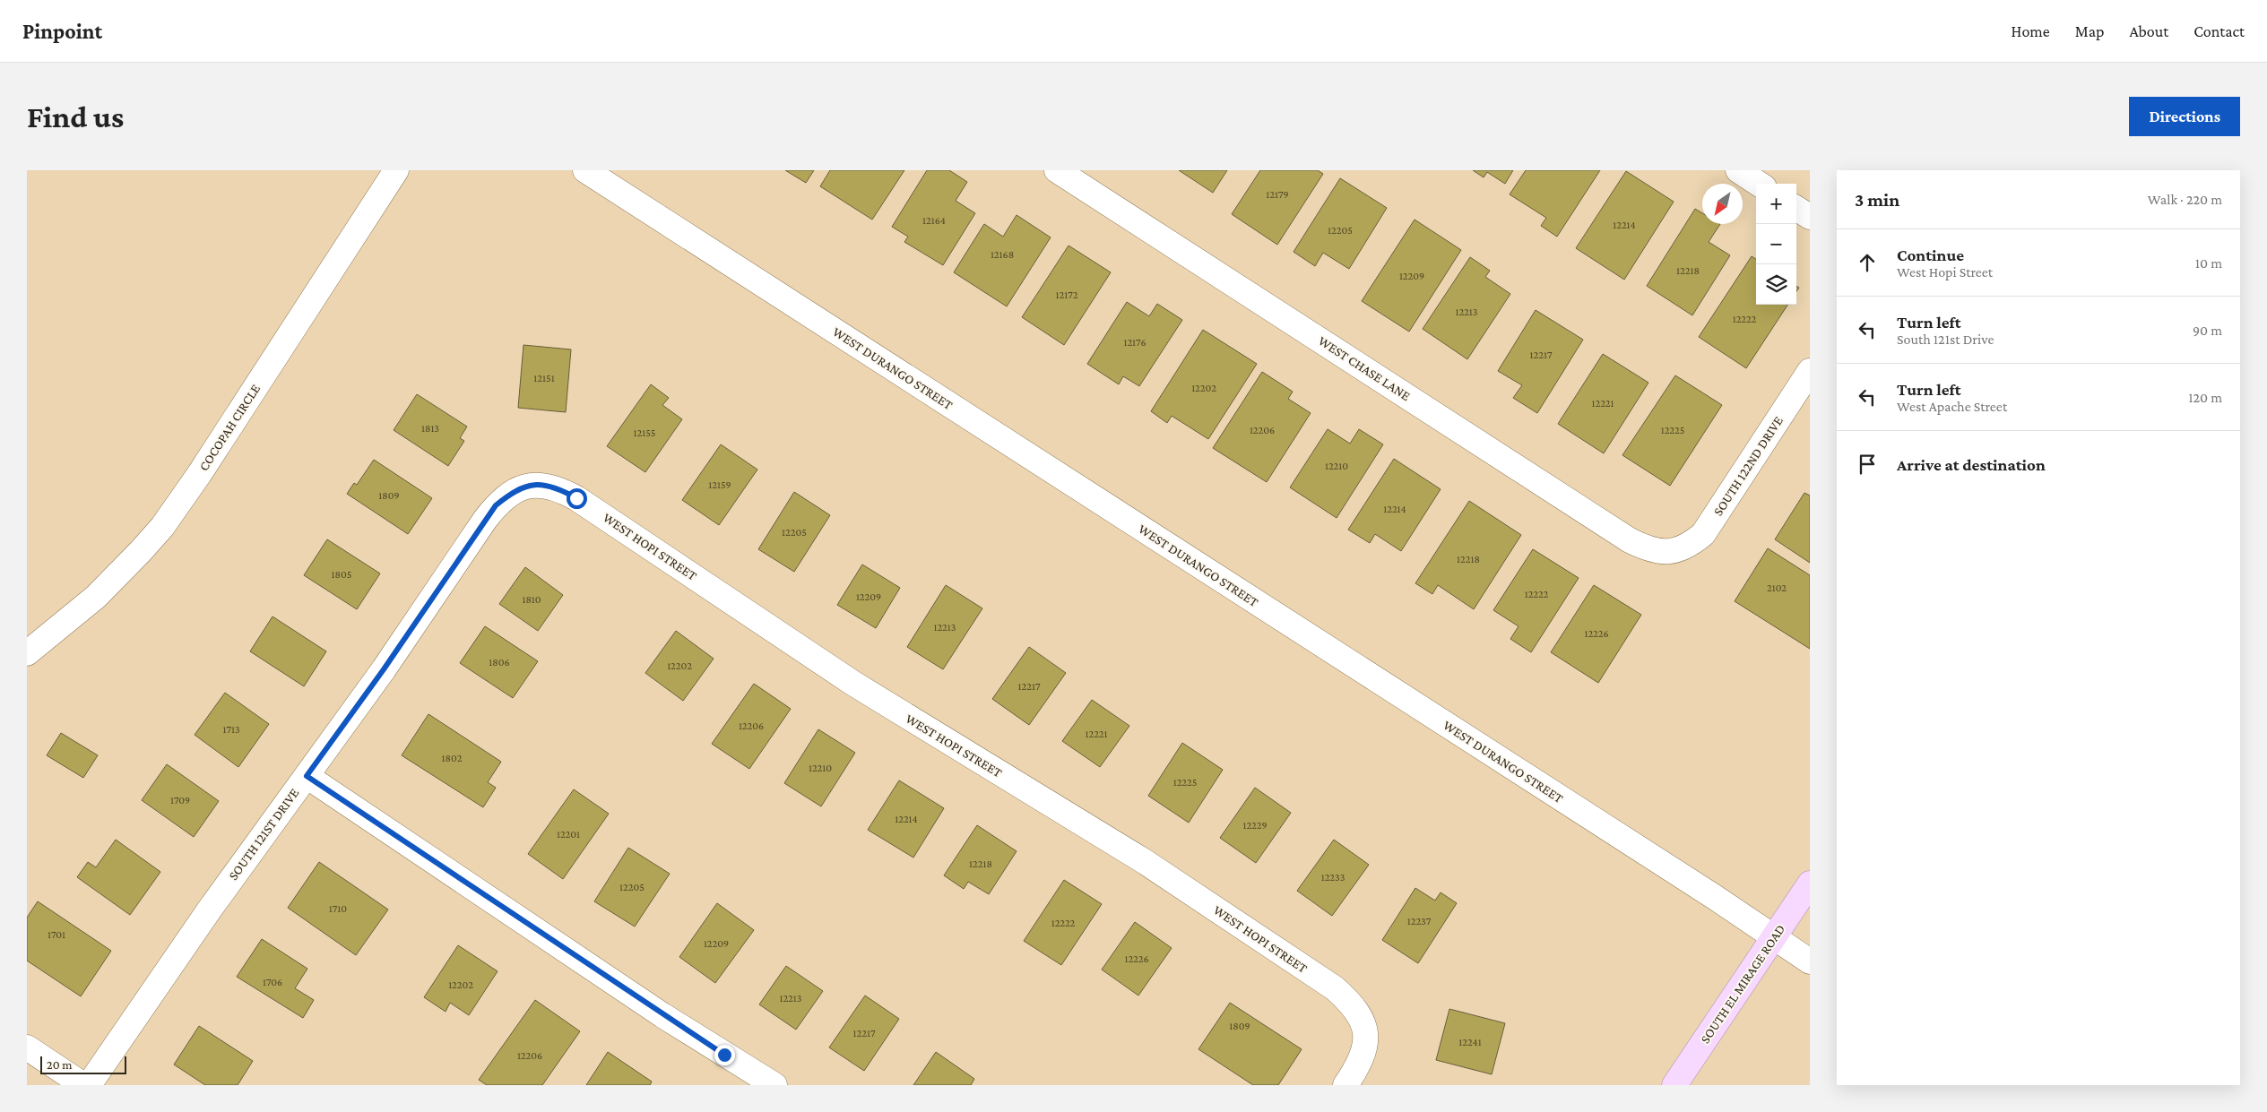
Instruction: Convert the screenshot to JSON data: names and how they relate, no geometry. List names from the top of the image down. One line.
{"streets":{"main road":["SOUTH EL MIRAGE ROAD"],"street":["WEST DURANGO STREET","WEST CHASE LANE","COCOPAH CIRCLE","SOUTH 122ND DRIVE","WEST HOPI STREET","SOUTH 121ST DRIVE"]},"crossings":[["WEST DURANGO STREET","SOUTH EL MIRAGE ROAD"],["WEST CHASE LANE","SOUTH 122ND DRIVE"],["WEST HOPI STREET","SOUTH 121ST DRIVE"]],"house_numbers":["12179","12164","12214","12205","12168","12218","12209","12172","12213","12222","12176","12217","12151","12202","12221","1813","12206","12225","12155","12210","12159","1809","12214","12205","12218","1805","2102","12222","12209","1810","12213","12226","1806","12202","12217","12206","1713","12221","1802","12210","12225","1709","12214","12229","12201","12218","12233","12205","1710","12237","12222","1701","12209","12226","1706","12202","12213","1809","12217","12241","12206"],"scale_bar":"20 m","north":"bottom left","page":{"header":"Pinpoint","nav":["Home","Map","About","Contact"],"buttons":"Directions","title":"Find us","heading":["3 min","Walk · 220 m"],"map_buttons":["+","−"],"list":[["Continue","West Hopi Street","10 m"],["Turn left","South 121st Drive","90 m"],["Turn left","West Apache Street","120 m"],"Arrive at destination"],"scale":"20 m"}}
